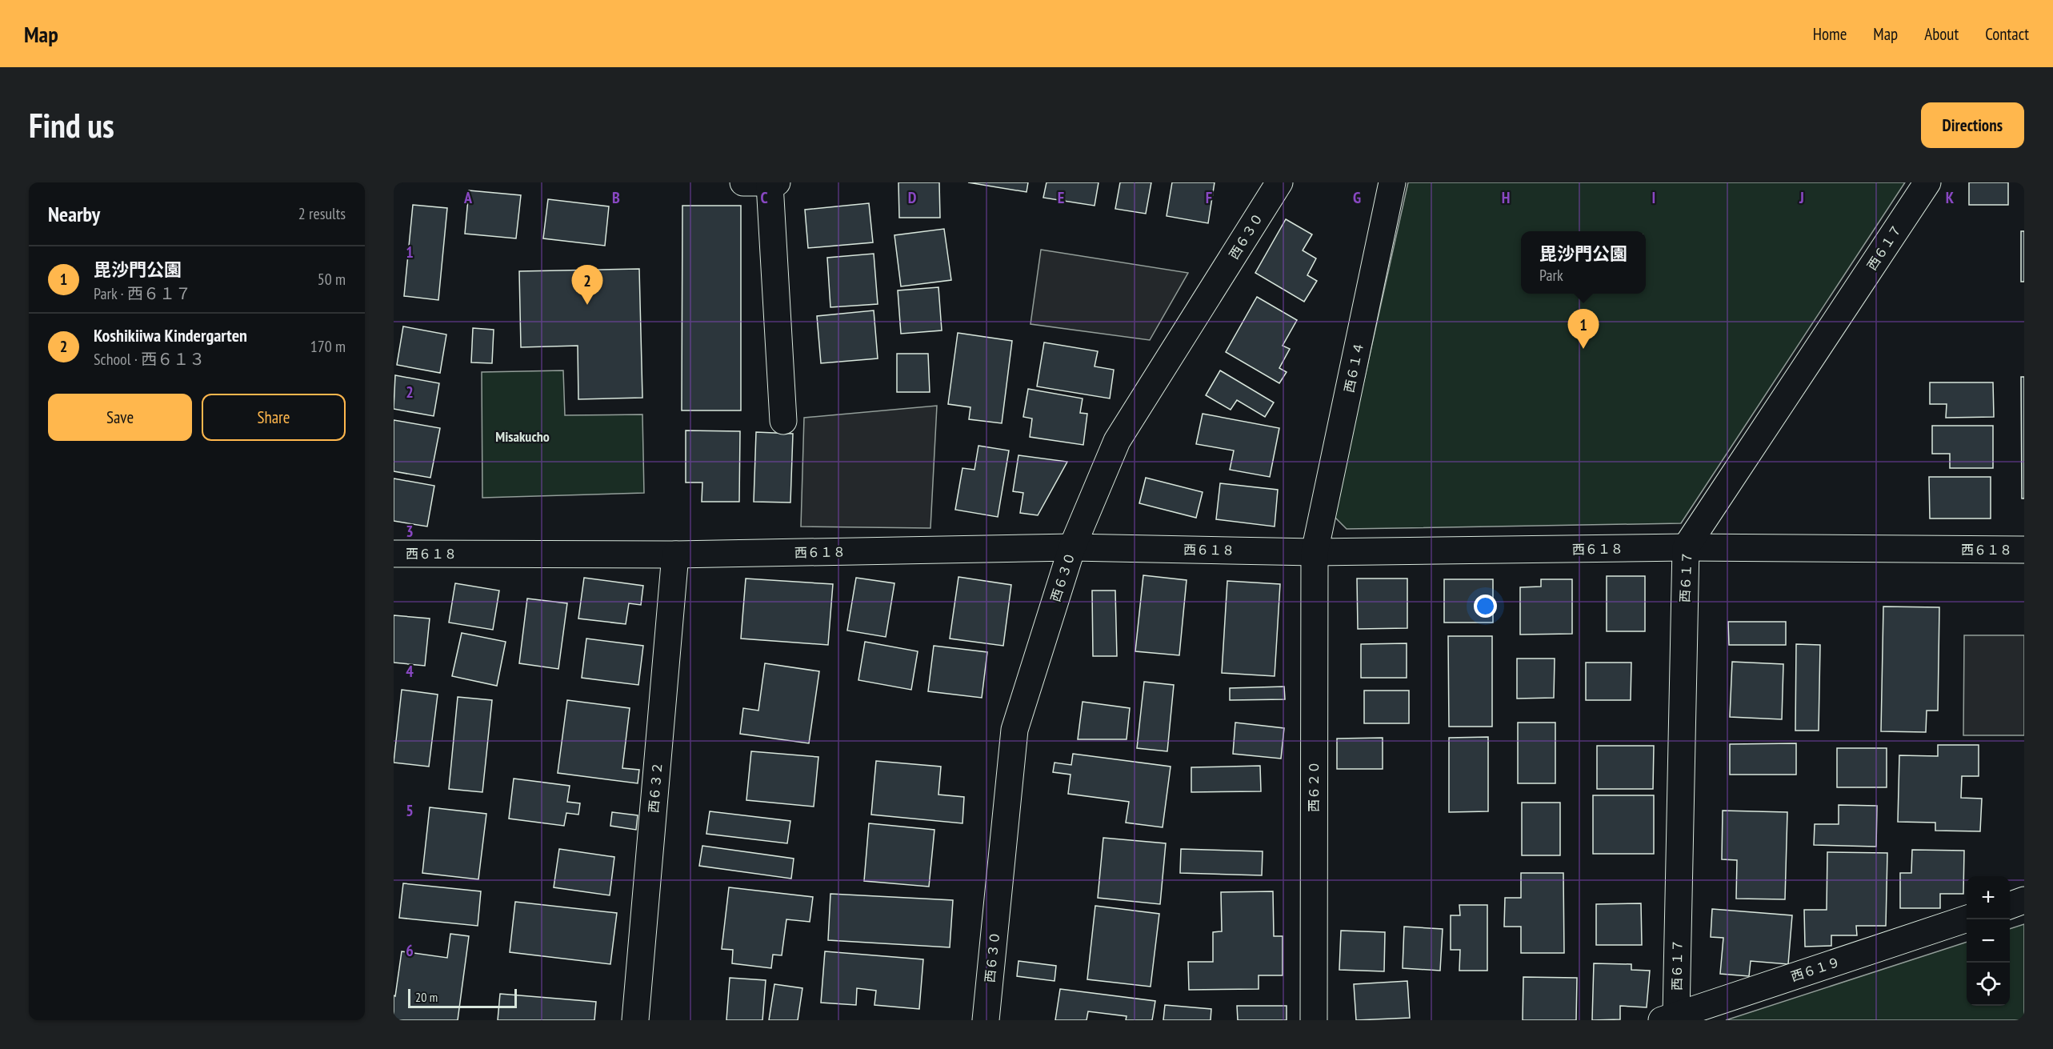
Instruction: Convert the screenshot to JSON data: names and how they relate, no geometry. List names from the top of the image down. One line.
{"streets":{"street":["西６３０","西６１７","西６１４","西６１８","西６２０","西６３２","西６１９"]},"crossings":[["西６３０","西６１８"],["西６１７","西６１８"],["西６１７","西６１９"],["西６１４","西６１８"],["西６１４","西６２０"],["西６１８","西６２０"],["西６１８","西６３２"]],"districts":["Misakucho"],"scale_bar":"20 m","page":{"header":"Map","nav":["Home","Map","About","Contact"],"buttons":["Directions",["Save","Share"]],"title":"Find us","heading":["Nearby","2 results"],"popup":["毘沙門公園","Park"],"list":[{"mark":"1","name":"毘沙門公園","note":"Park · 西６１７","value":"50 m"},{"mark":"2","name":"Koshikiiwa Kindergarten","note":"School · 西６１３","value":"170 m"}],"pins":["2","1"],"map_buttons":["+","−"],"scale":"20 m"},"grid":{"columns":["A","B","C","D","E","F","G","H","I","J","K"],"rows":["1","2","3","4","5","6"]}}
